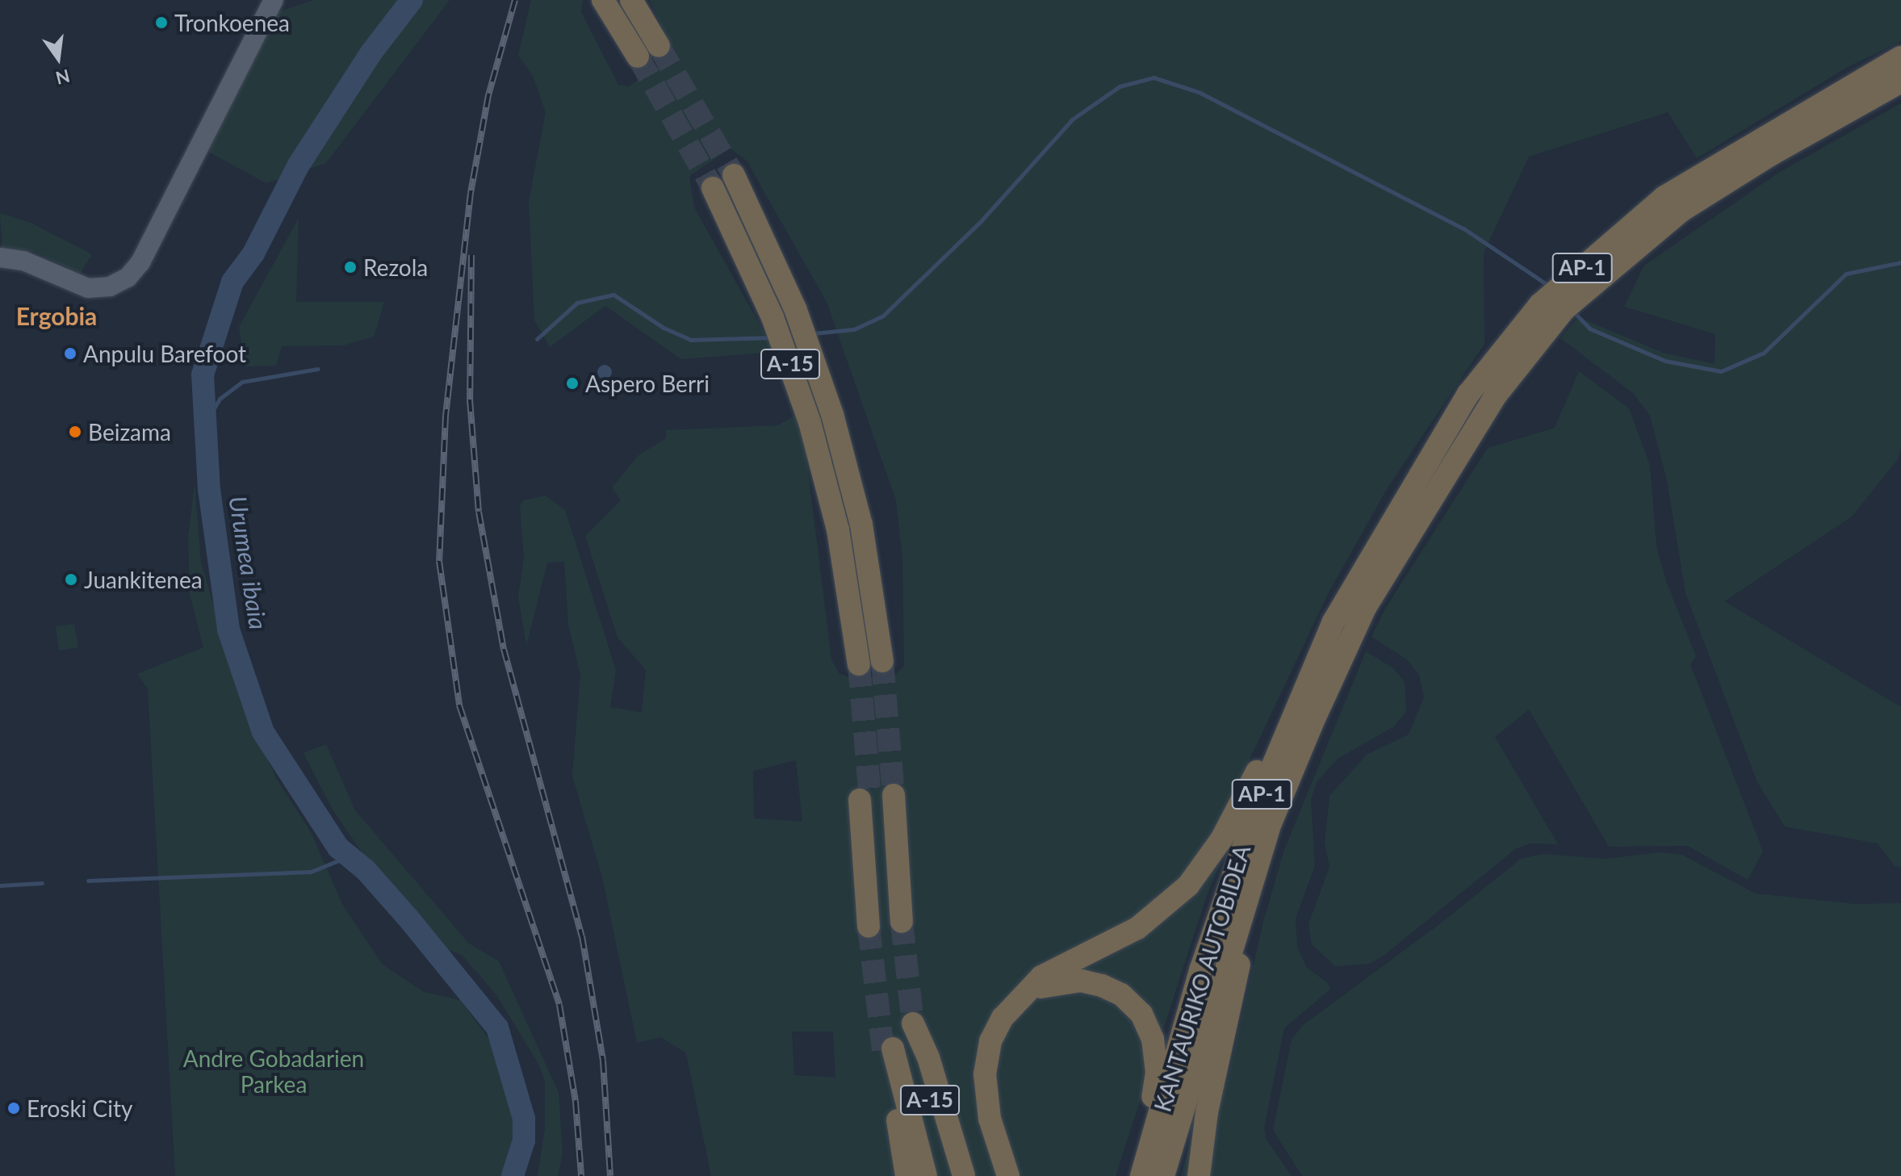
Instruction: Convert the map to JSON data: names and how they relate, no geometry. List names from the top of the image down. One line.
{"streets":{"highway":["AP-1","A-15","KANTAURIKO AUTOBIDEA"]},"crossings":[["AP-1","KANTAURIKO AUTOBIDEA"]],"districts":["Ergobia"],"water":["Urumea ibaia"],"parks":["Andre Gobadarien Parkea"],"places":["Tronkoenea","Rezola","Anpulu Barefoot","Aspero Berri","Beizama","Juankitenea","Eroski City"],"north":"bottom"}
